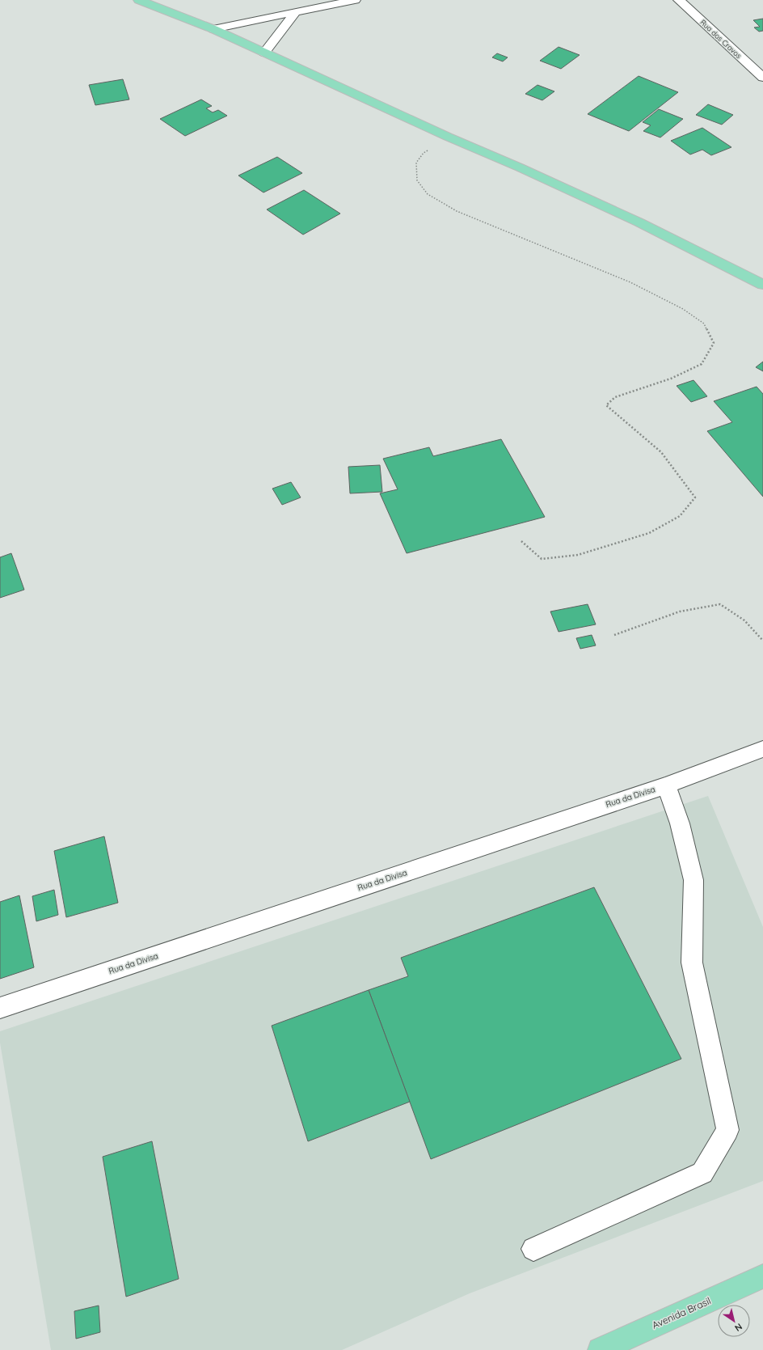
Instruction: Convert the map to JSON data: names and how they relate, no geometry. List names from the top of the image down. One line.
{"streets":{"main road":["Avenida Brasil"],"street":["Rua dos Cravos","Rua da Divisa"]},"north":"bottom right"}
